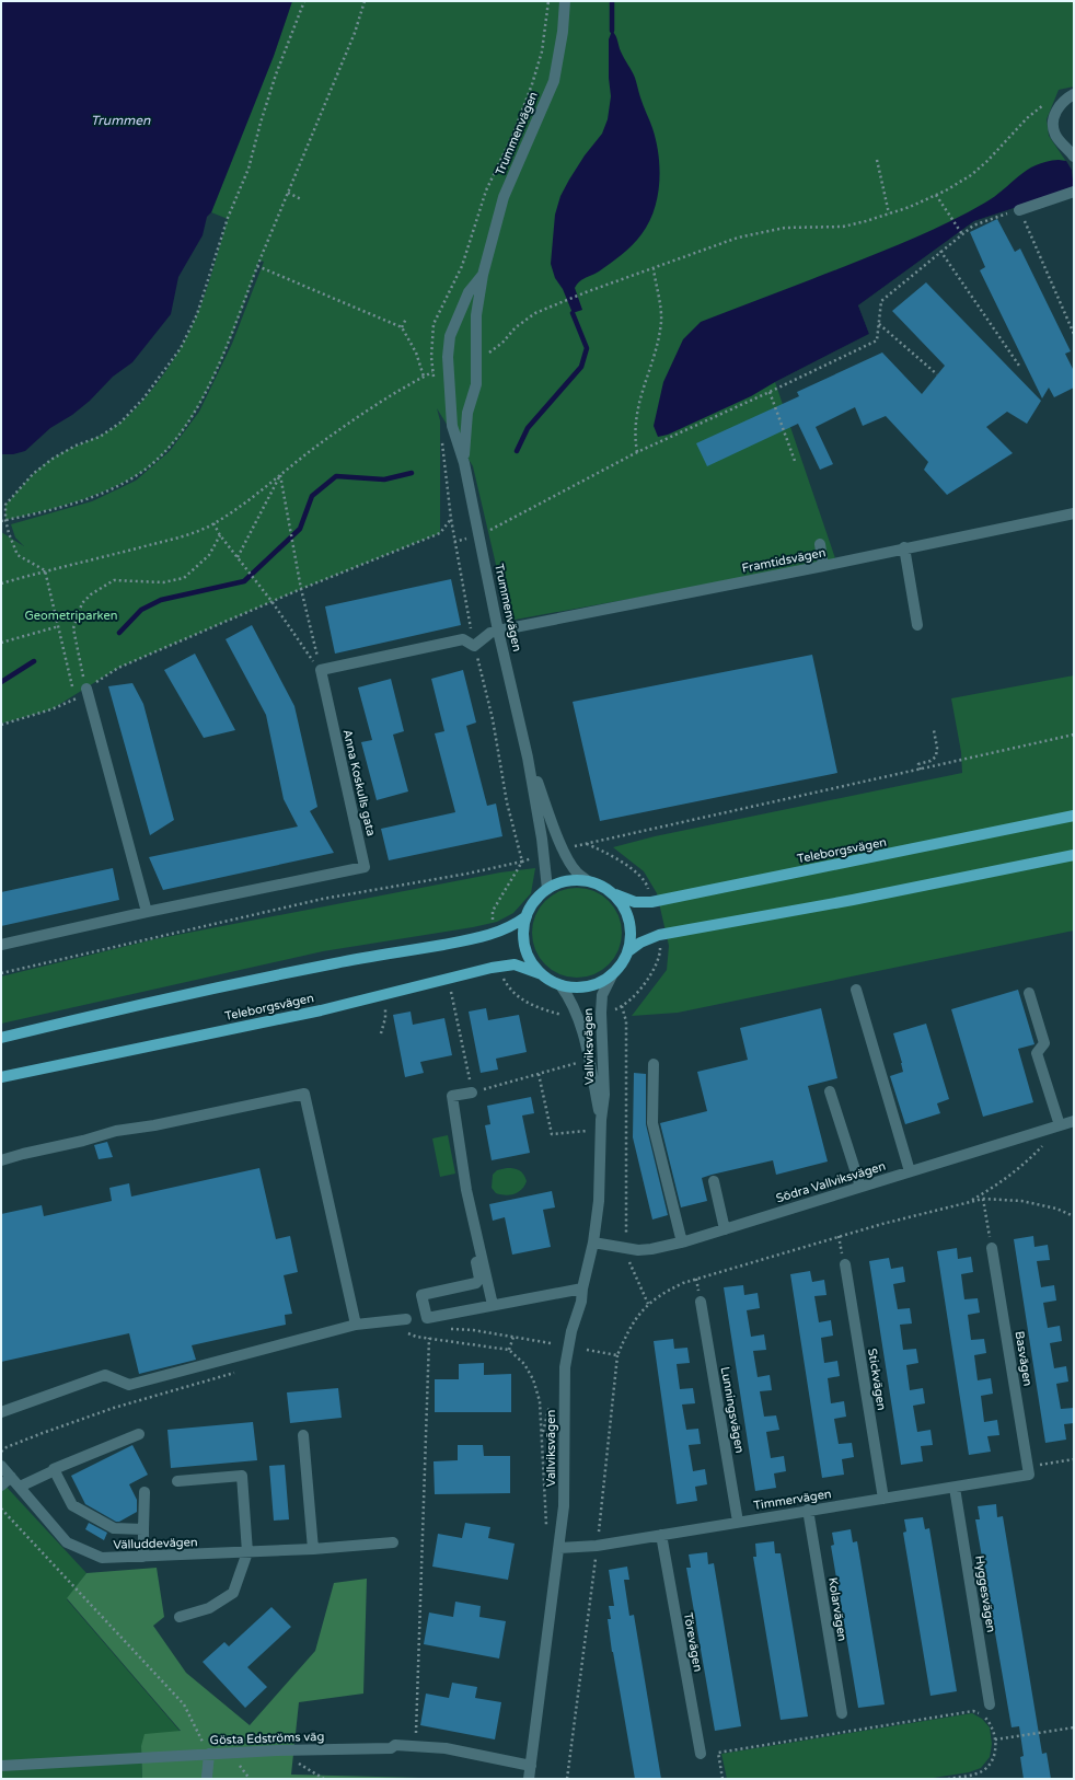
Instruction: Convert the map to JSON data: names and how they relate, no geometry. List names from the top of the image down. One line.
{"streets":{"main road":["Teleborgsvägen"],"street":["Trummenvägen","Framtidsvägen","Anna Koskulls gata","Vallviksvägen","Södra Vallviksvägen","Basvägen","Stickvägen","Lunningsvägen","Timmervägen","Välluddevägen","Hyggesvägen","Kolarvägen","Törevägen","Gösta Edströms väg"]},"crossings":[["Trummenvägen","Framtidsvägen"],["Trummenvägen","Teleborgsvägen"],["Trummenvägen","Vallviksvägen"],["Teleborgsvägen","Vallviksvägen"],["Vallviksvägen","Södra Vallviksvägen"],["Vallviksvägen","Timmervägen"],["Vallviksvägen","Gösta Edströms väg"],["Basvägen","Timmervägen"],["Stickvägen","Timmervägen"],["Lunningsvägen","Timmervägen"],["Timmervägen","Hyggesvägen"],["Timmervägen","Kolarvägen"],["Timmervägen","Törevägen"]],"water":["Trummen"],"parks":["Geometriparken"]}
